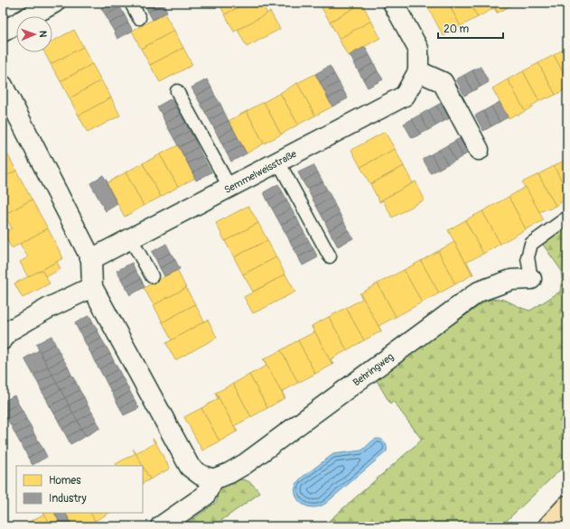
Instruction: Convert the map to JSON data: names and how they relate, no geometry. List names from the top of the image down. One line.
{"streets":{"street":["Semmelweisstraße","Behringweg"]},"legend":["Homes","Industry"],"scale_bar":"20 m","north":"right"}
